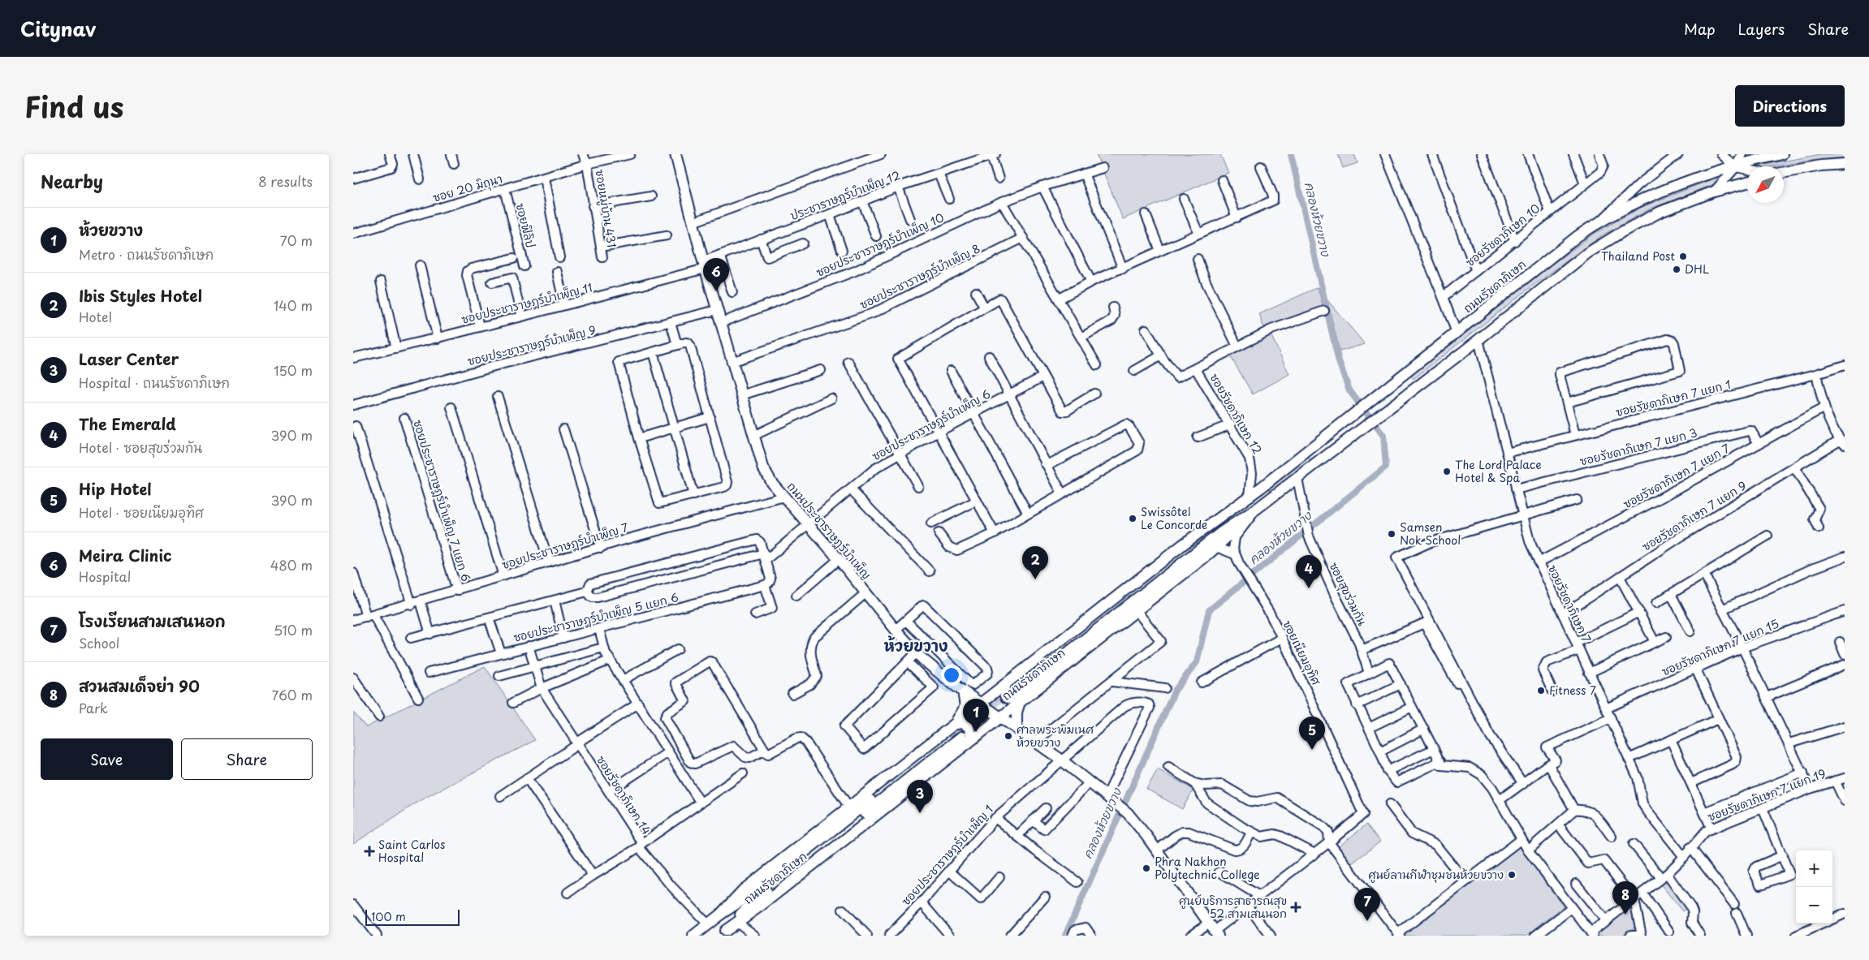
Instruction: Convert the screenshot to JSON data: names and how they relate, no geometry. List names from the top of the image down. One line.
{"streets":{"main road":["ถนนรัชดาภิเษก","ถนนประชาราษฎร์บำเพ็ญ"],"street":["ซอย 20 มิถุนา","ประชาราษฎร์บำเพ็ญ 12","ซอยหมู่บ้าน 431","ซอยฟิลิป","ซอยรัชดาภิเษก 10","ซอยประชาราษฎร์บำเพ็ญ 10","ซอยประชาราษฎร์บำเพ็ญ 8","ซอยประชาราษฎร์บำเพ็ญ 11","ซอยประชาราษฎร์บำเพ็ญ 9","ซอยรัชดาภิเษก 7 แยก 1","ซอยรัชดาภิเษก 12","ซอยประชาราษฎร์บำเพ็ญ 6","ซอยรัชดาภิเษก 7 แยก 3","ซอยรัชดาภิเษก 7 แยก 7","ซอยประชาราษฎร์บำเพ็ญ 7 แยก 6","ซอยรัชดาภิเษก 7 แยก 9","ซอยประชาราษฎร์บำเพ็ญ 7","ซอยสุขร่วมกัน","ซอยรัชดาภิเษก 7","ซอยประชาราษฎร์บำเพ็ญ 5 แยก 6","ซอยรัชดาภิเษก 7 แยก 15","ซอยเนียมอุทิศ","ซอยรัชดาภิเษก 14","ซอยรัชดาภิเษก 7 แยก 19","ซอยประชาราษฎร์บำเพ็ญ 1"]},"crossings":[["ซอย 20 มิถุนา","ซอยหมู่บ้าน 431"],["ซอย 20 มิถุนา","ซอยฟิลิป"],["ประชาราษฎร์บำเพ็ญ 12","ซอยประชาราษฎร์บำเพ็ญ 11"],["ประชาราษฎร์บำเพ็ญ 12","ถนนประชาราษฎร์บำเพ็ญ"],["ซอยประชาราษฎร์บำเพ็ญ 10","ถนนประชาราษฎร์บำเพ็ญ"],["ซอยประชาราษฎร์บำเพ็ญ 8","ถนนประชาราษฎร์บำเพ็ญ"],["ถนนรัชดาภิเษก","ซอยรัชดาภิเษก 12"],["ถนนรัชดาภิเษก","ถนนประชาราษฎร์บำเพ็ญ"],["ถนนรัชดาภิเษก","ซอยสุขร่วมกัน"],["ถนนรัชดาภิเษก","ซอยรัชดาภิเษก 7"],["ถนนรัชดาภิเษก","ซอยรัชดาภิเษก 14"],["ซอยประชาราษฎร์บำเพ็ญ 11","ถนนประชาราษฎร์บำเพ็ญ"],["ซอยประชาราษฎร์บำเพ็ญ 9","ถนนประชาราษฎร์บำเพ็ญ"],["ซอยรัชดาภิเษก 7 แยก 1","ซอยรัชดาภิเษก 7"],["ซอยประชาราษฎร์บำเพ็ญ 6","ถนนประชาราษฎร์บำเพ็ญ"],["ซอยรัชดาภิเษก 7 แยก 3","ซอยรัชดาภิเษก 7 แยก 7"],["ซอยรัชดาภิเษก 7 แยก 3","ซอยรัชดาภิเษก 7"],["ซอยรัชดาภิเษก 7 แยก 7","ซอยรัชดาภิเษก 7"],["ซอยประชาราษฎร์บำเพ็ญ 7 แยก 6","ซอยประชาราษฎร์บำเพ็ญ 7"],["ซอยรัชดาภิเษก 7 แยก 9","ซอยรัชดาภิเษก 7"],["ถนนประชาราษฎร์บำเพ็ญ","ซอยประชาราษฎร์บำเพ็ญ 7"],["ถนนประชาราษฎร์บำเพ็ญ","ซอยประชาราษฎร์บำเพ็ญ 1"],["ซอยรัชดาภิเษก 7","ซอยรัชดาภิเษก 7 แยก 15"],["ซอยรัชดาภิเษก 7","ซอยรัชดาภิเษก 7 แยก 19"],["ซอยประชาราษฎร์บำเพ็ญ 5 แยก 6","ซอยรัชดาภิเษก 14"]],"districts":["ห้วยขวาง"],"water":["คลองห้วยขวาง"],"places":{"other":["Thailand Post","DHL","The Lord Palace Hotel & Spa","Swissôtel Le Concorde","Samsen Nok School","Fitness 7","ศาลพระพิฆเนศ ห้วยขวาง","Phra Nakhon Polytechnic College","ศูนย์ลานกีฬาชุมชนห้วยขวาง"],"health":["Saint Carlos Hospital","ศูนย์บริการสาธารณสุข 52 สามเสนนอก"]},"scale_bar":"100 m","north":"bottom left","page":{"header":"Citynav","nav":["Map","Layers","Share"],"title":"Find us","buttons":["Directions",["Save","Share"]],"heading":["Nearby","8 results"],"list":[{"mark":"1","name":"ห้วยขวาง","note":"Metro · ถนนรัชดาภิเษก","value":"70 m"},{"mark":"2","name":"Ibis Styles Hotel","note":"Hotel","value":"140 m"},{"mark":"3","name":"Laser Center","note":"Hospital · ถนนรัชดาภิเษก","value":"150 m"},{"mark":"4","name":"The Emerald","note":"Hotel · ซอยสุขร่วมกัน","value":"390 m"},{"mark":"5","name":"Hip Hotel","note":"Hotel · ซอยเนียมอุทิศ","value":"390 m"},{"mark":"6","name":"Meira Clinic","note":"Hospital","value":"480 m"},{"mark":"7","name":"โรงเรียนสามเสนนอก","note":"School","value":"510 m"},{"mark":"8","name":"สวนสมเด็จย่า 90","note":"Park","value":"760 m"}],"pins":["6","2","4","1","5","3","8","7"],"map_buttons":["+","−"],"scale":"100 m"}}
